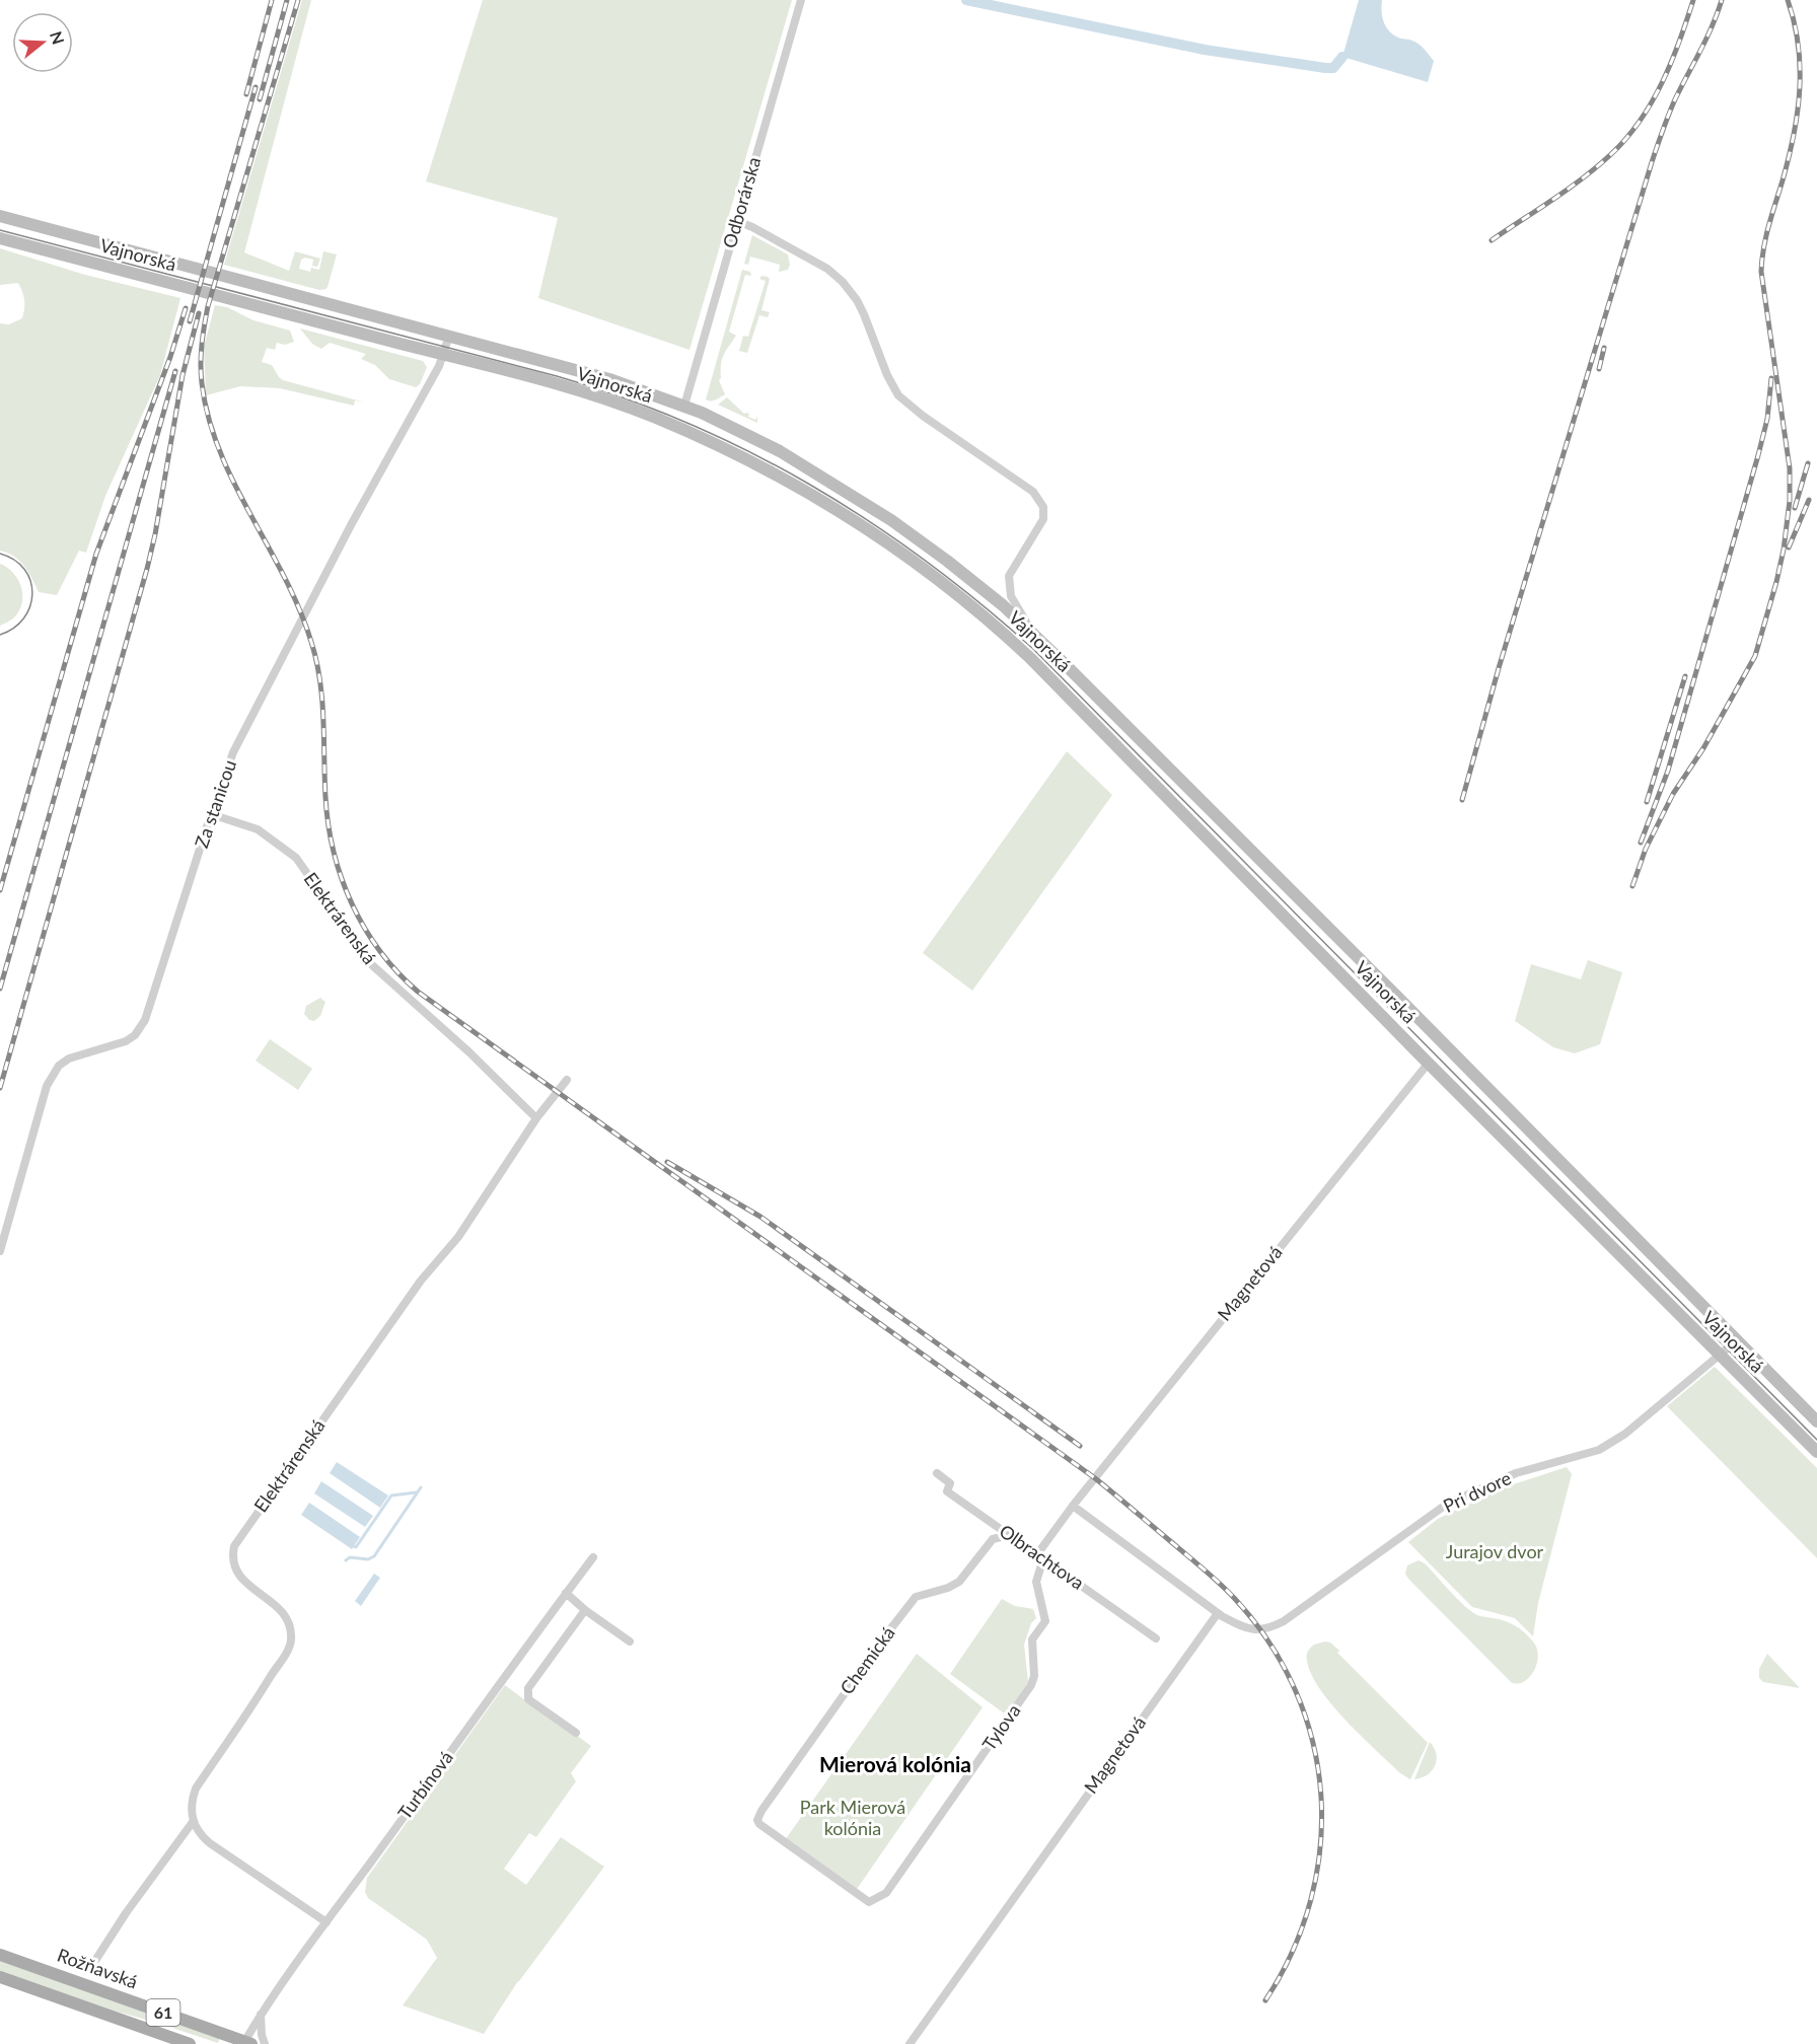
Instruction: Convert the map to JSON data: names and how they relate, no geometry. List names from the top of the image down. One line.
{"streets":{"main road":["Vajnorská","Rožňavská","61"],"street":["Odborárska","Za stanicou","Elektrárenská","Magnetová","Pri dvore","Olbrachtova","Chemická","Tylova","Turbínová"]},"crossings":[["Odborárska","Vajnorská"],["Vajnorská","Za stanicou"],["Vajnorská","Magnetová"],["Vajnorská","Pri dvore"],["Za stanicou","Elektrárenská"],["Magnetová","Pri dvore"],["Magnetová","Olbrachtova"],["Magnetová","Tylova"],["Olbrachtova","Chemická"],["Olbrachtova","Tylova"],["Chemická","Tylova"],["Turbínová","Rožňavská"]],"districts":["Mierová kolónia"],"parks":["Jurajov dvor","Park Mierová kolónia"],"north":"right"}
